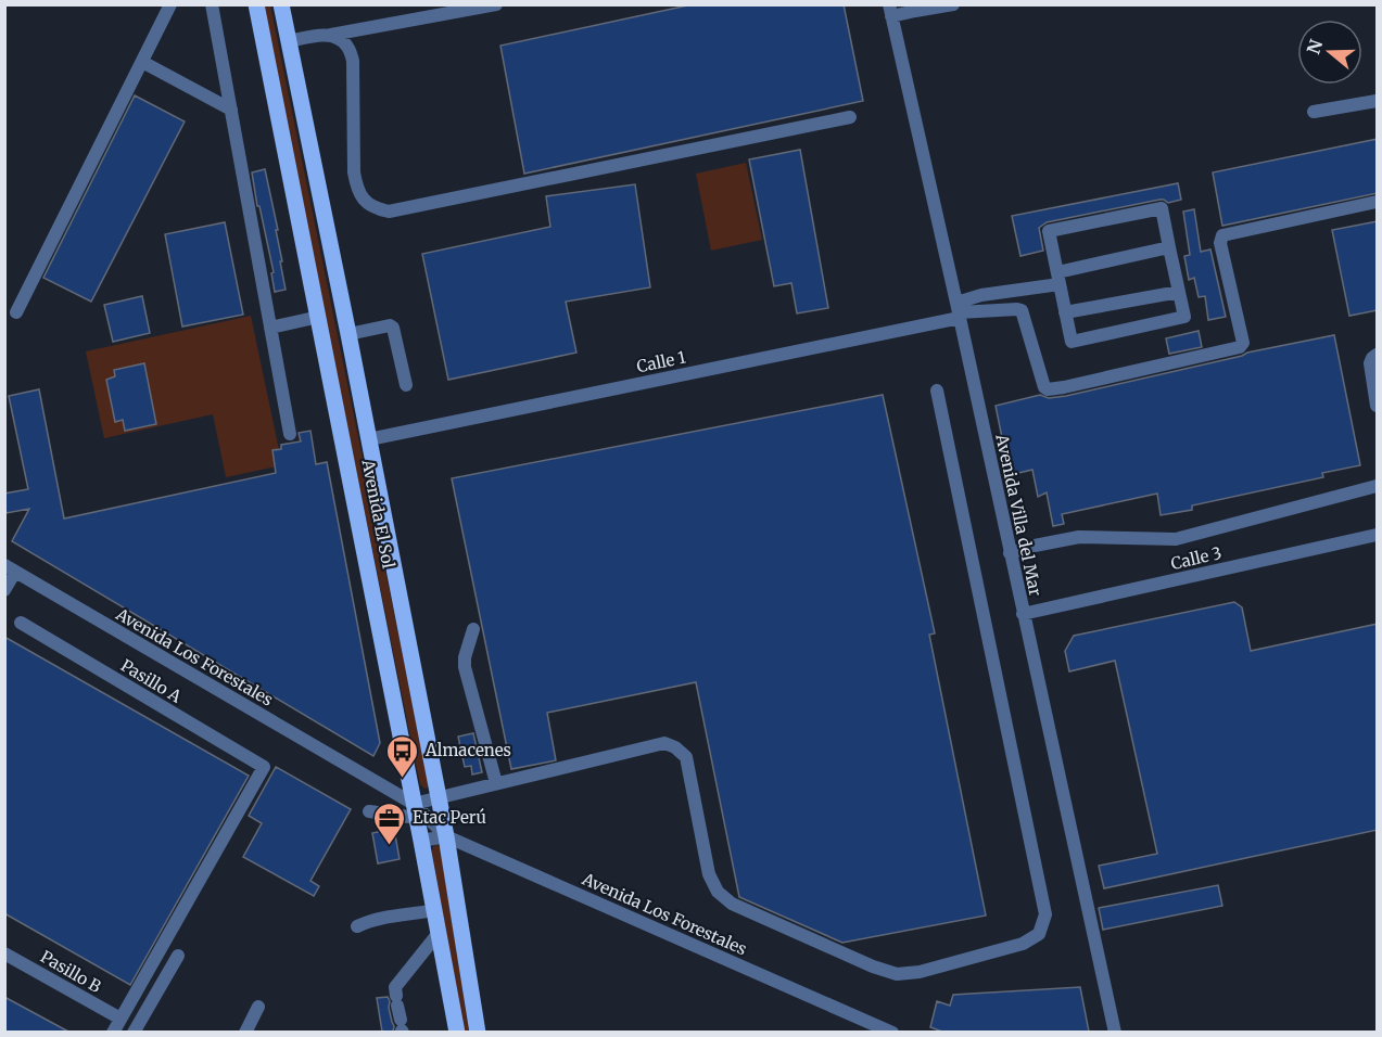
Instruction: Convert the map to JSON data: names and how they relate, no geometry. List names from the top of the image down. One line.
{"streets":{"main road":["Avenida El Sol"],"street":["Calle 1","Avenida Villa del Mar","Calle 3","Avenida Los Forestales","Pasillo A","Pasillo B"]},"crossings":[["Calle 1","Avenida El Sol"],["Calle 1","Avenida Villa del Mar"],["Avenida El Sol","Avenida Los Forestales"],["Avenida Villa del Mar","Calle 3"],["Pasillo A","Pasillo B"]],"places":{"bus stop":["Almacenes"],"office":["Etac Perú"]},"north":"left"}
